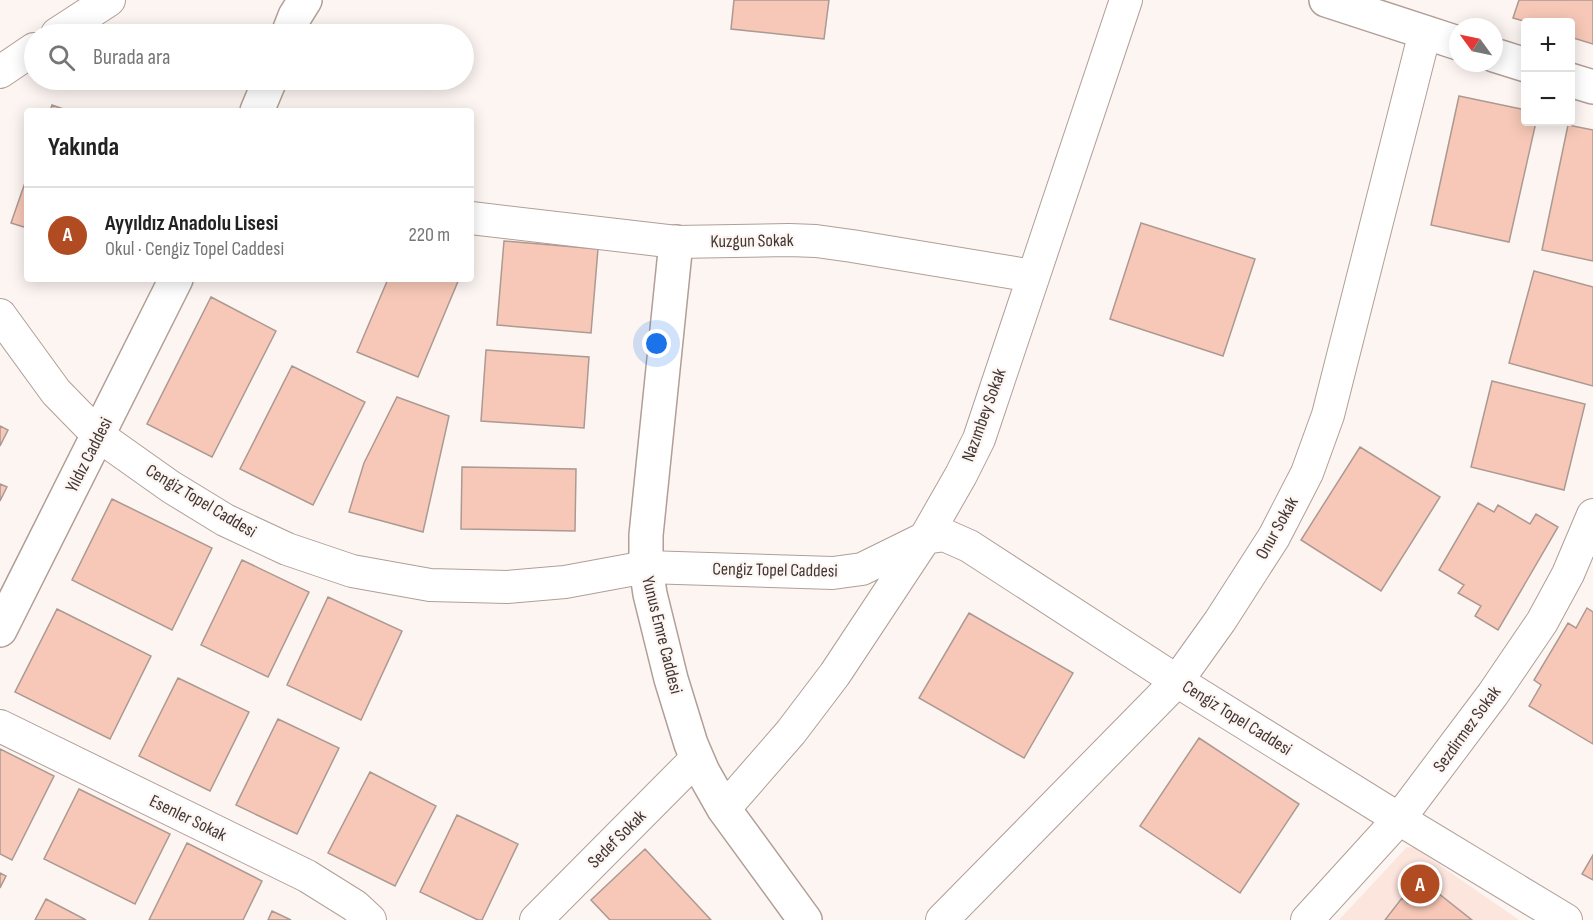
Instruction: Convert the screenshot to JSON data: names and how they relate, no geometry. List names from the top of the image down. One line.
{"streets":{"street":["Kuzgun Sokak","Nazımbey Sokak","Yıldız Caddesi","Cengiz Topel Caddesi","Onur Sokak","Yunus Emre Caddesi","Sezdirmez Sokak","Esenler Sokak","Sedef Sokak"]},"crossings":[["Kuzgun Sokak","Nazımbey Sokak"],["Kuzgun Sokak","Yunus Emre Caddesi"],["Nazımbey Sokak","Cengiz Topel Caddesi"],["Nazımbey Sokak","Yunus Emre Caddesi"],["Yıldız Caddesi","Cengiz Topel Caddesi"],["Cengiz Topel Caddesi","Onur Sokak"],["Cengiz Topel Caddesi","Yunus Emre Caddesi"],["Cengiz Topel Caddesi","Sezdirmez Sokak"],["Yunus Emre Caddesi","Sedef Sokak"]],"north":"top left","page":{"map_buttons":["+","−"],"search":"Burada ara","heading":"Yakında","list":[{"mark":"A","name":"Ayyıldız Anadolu Lisesi","note":"Okul · Cengiz Topel Caddesi","value":"220 m"}],"pins":"A"}}
